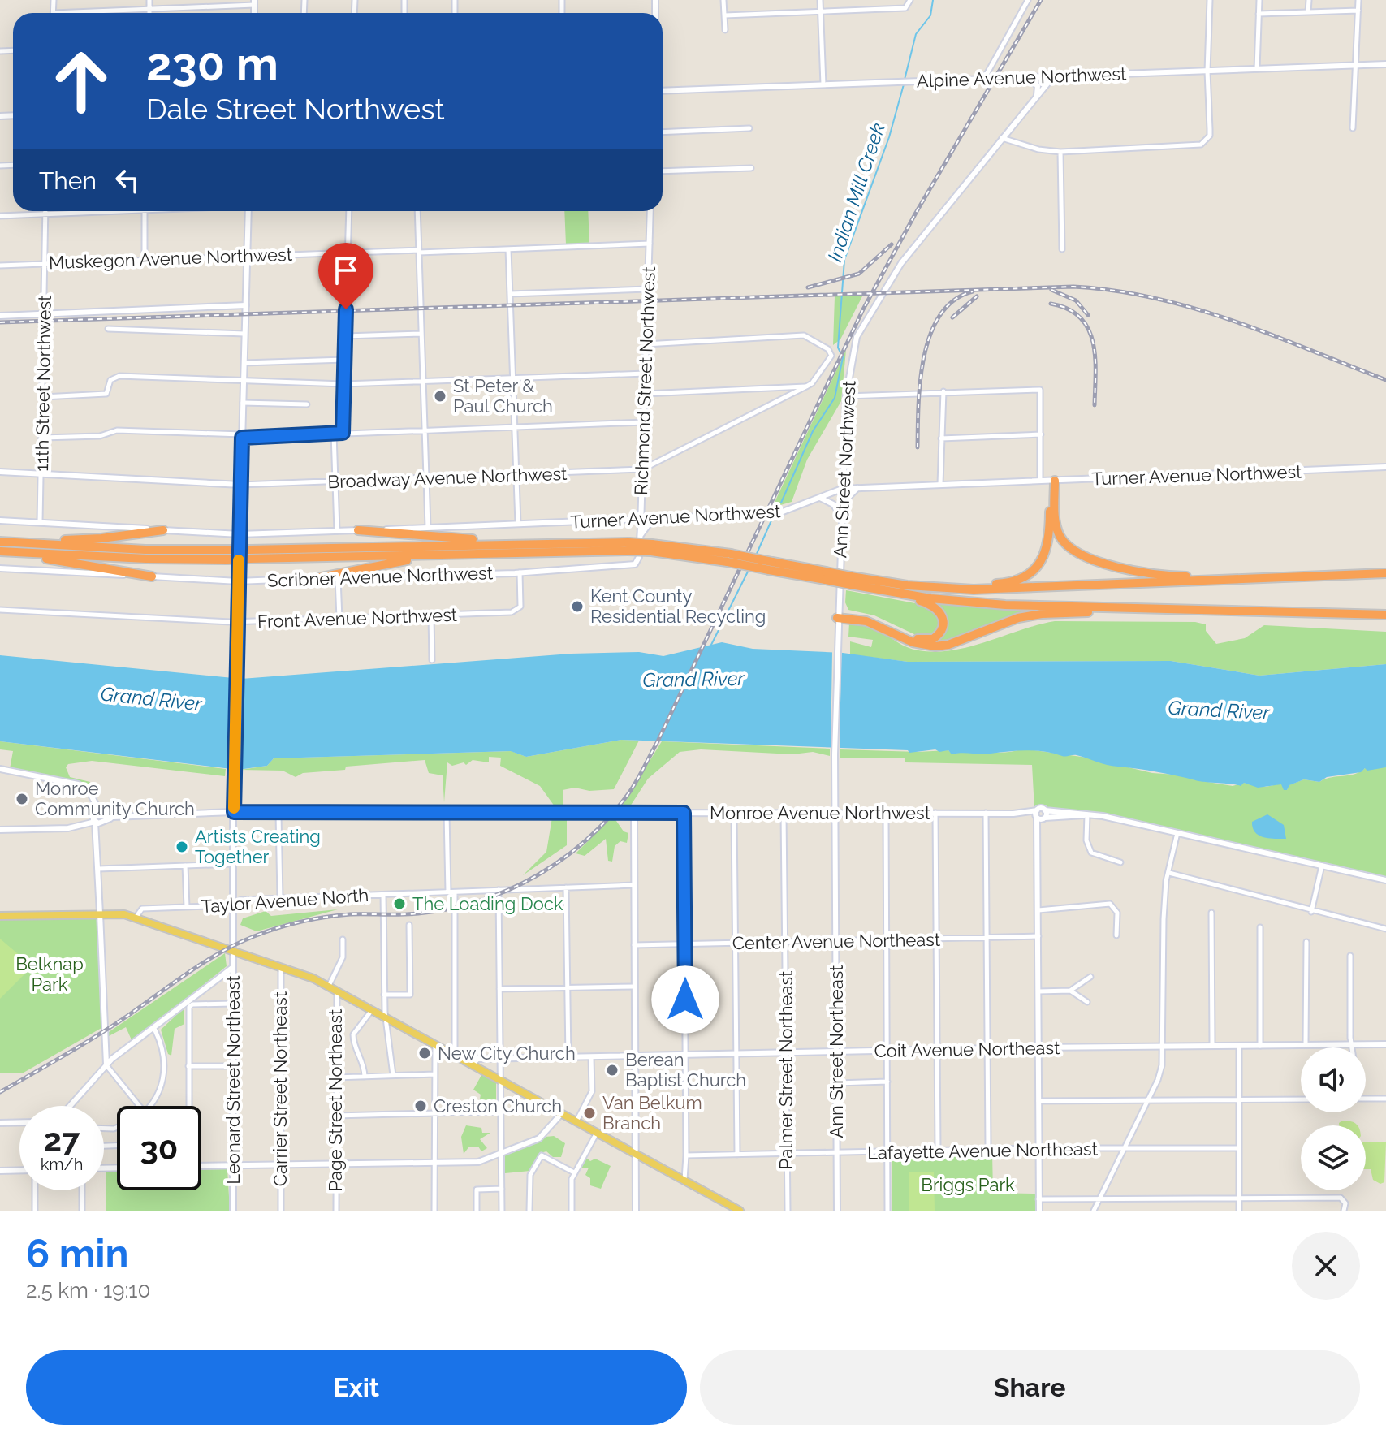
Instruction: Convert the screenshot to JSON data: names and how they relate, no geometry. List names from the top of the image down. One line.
{"streets":{"street":["Alpine Avenue Northwest","Muskegon Avenue Northwest","Richmond Street Northwest","11th Street Northwest","Ann Street Northwest","Turner Avenue Northwest","Broadway Avenue Northwest","Scribner Avenue Northwest","Front Avenue Northwest","Monroe Avenue Northwest","Taylor Avenue North","Center Avenue Northeast","Coit Avenue Northeast","Ann Street Northeast","Palmer Street Northeast","Leonard Street Northeast","Carrier Street Northeast","Page Street Northeast","Lafayette Avenue Northeast"]},"crossings":[["Alpine Avenue Northwest","Ann Street Northwest"],["Muskegon Avenue Northwest","Richmond Street Northwest"],["Muskegon Avenue Northwest","11th Street Northwest"],["Muskegon Avenue Northwest","Leonard Street Northeast"],["Richmond Street Northwest","Turner Avenue Northwest"],["Richmond Street Northwest","Broadway Avenue Northwest"],["Richmond Street Northwest","Scribner Avenue Northwest"],["11th Street Northwest","Turner Avenue Northwest"],["11th Street Northwest","Broadway Avenue Northwest"],["Ann Street Northwest","Turner Avenue Northwest"],["Ann Street Northwest","Monroe Avenue Northwest"],["Ann Street Northwest","Ann Street Northeast"],["Turner Avenue Northwest","Leonard Street Northeast"],["Broadway Avenue Northwest","Leonard Street Northeast"],["Scribner Avenue Northwest","Front Avenue Northwest"],["Scribner Avenue Northwest","Leonard Street Northeast"],["Front Avenue Northwest","Leonard Street Northeast"],["Monroe Avenue Northwest","Palmer Street Northeast"],["Monroe Avenue Northwest","Leonard Street Northeast"],["Taylor Avenue North","Leonard Street Northeast"],["Center Avenue Northeast","Ann Street Northeast"],["Center Avenue Northeast","Palmer Street Northeast"],["Coit Avenue Northeast","Ann Street Northeast"],["Coit Avenue Northeast","Palmer Street Northeast"],["Ann Street Northeast","Lafayette Avenue Northeast"],["Palmer Street Northeast","Lafayette Avenue Northeast"]],"water":["Indian Mill Creek","Grand River"],"parks":["Belknap Park","Briggs Park"],"places":["St Peter & Paul Church","Kent County Residential Recycling","Monroe Community Church","Artists Creating Together","The Loading Dock","New City Church","Berean Baptist Church","Creston Church","Van Belkum Branch"],"page":{"turn":["230 m","Dale Street Northwest"],"then":"Then","speed":"27 km/h","limit":"30","heading":["6 min","2.5 km · 19:10"],"buttons":["Exit","Share"]}}
